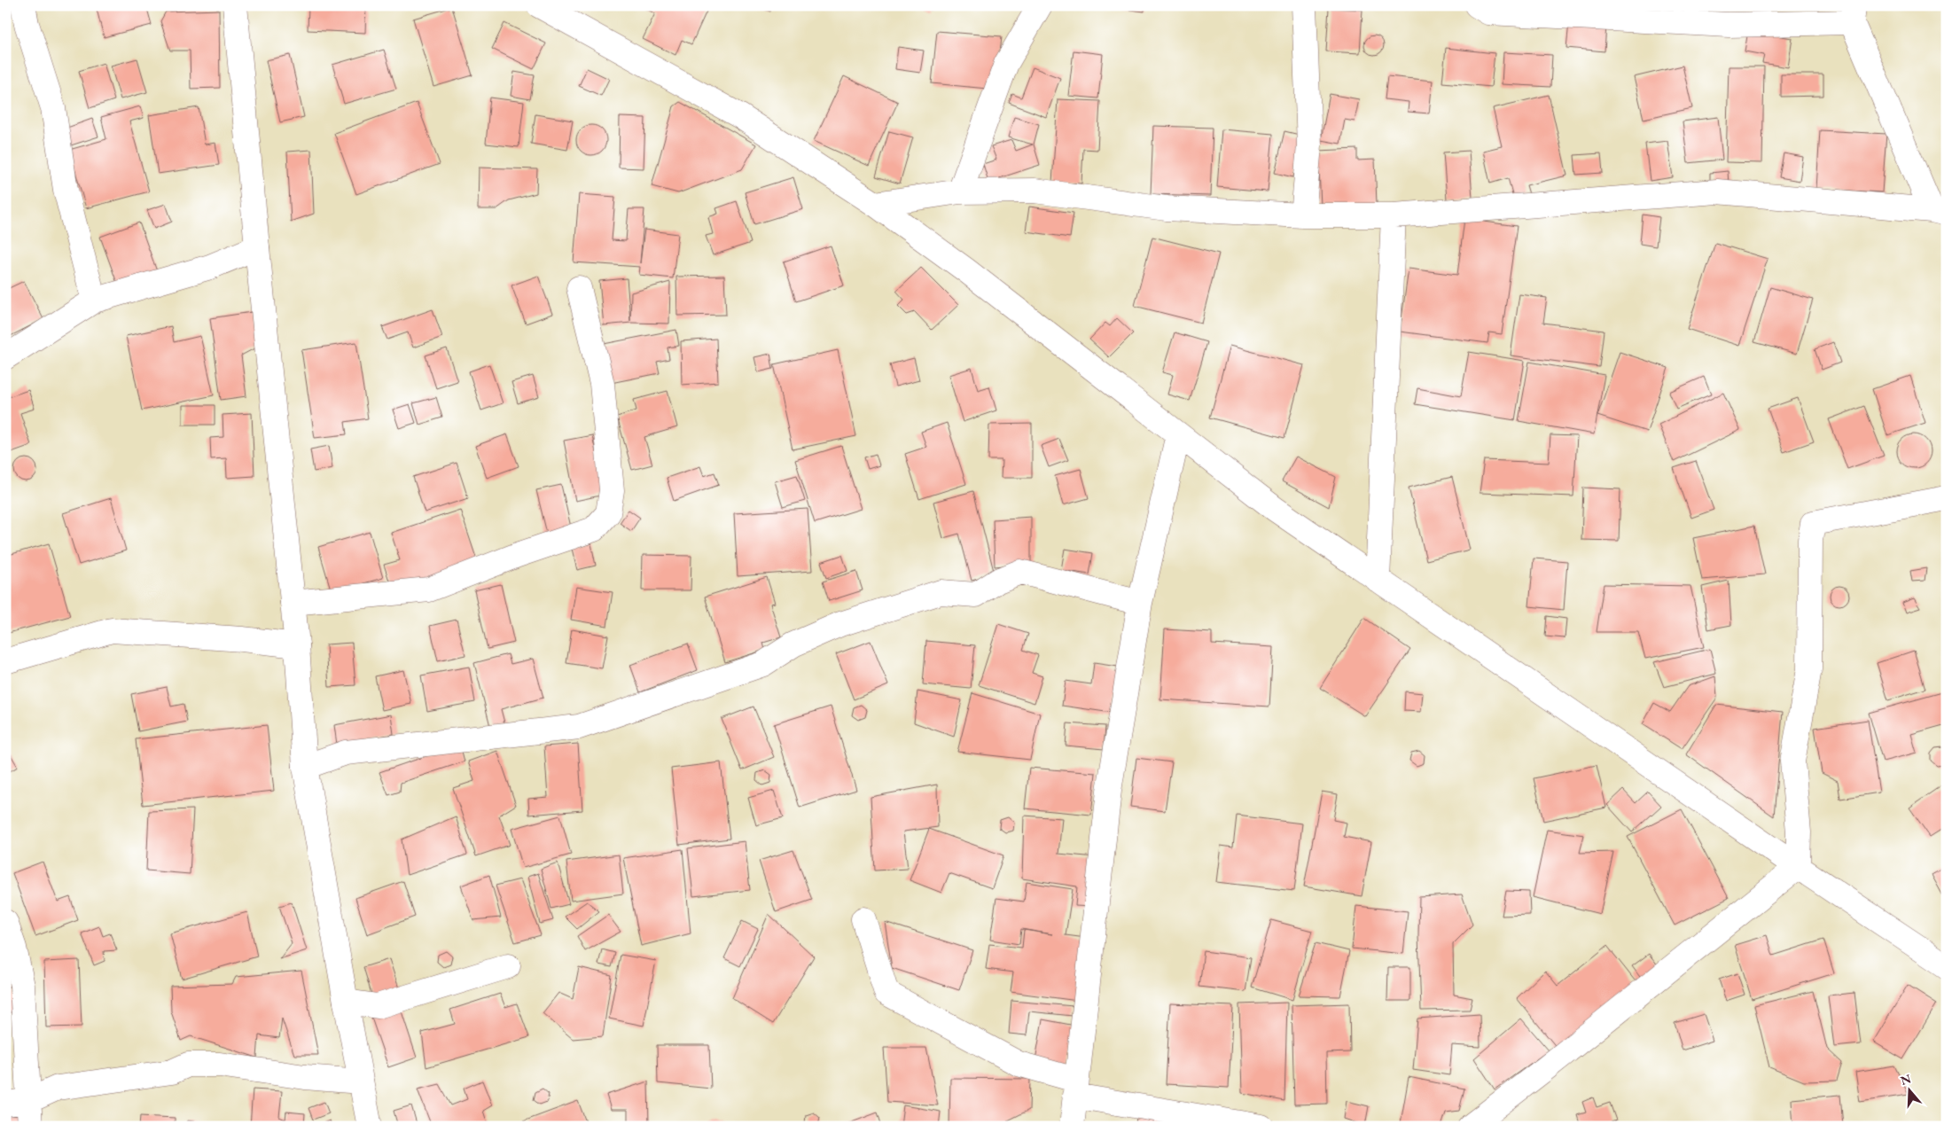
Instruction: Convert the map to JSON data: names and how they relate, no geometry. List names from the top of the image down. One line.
{"north":"top"}
